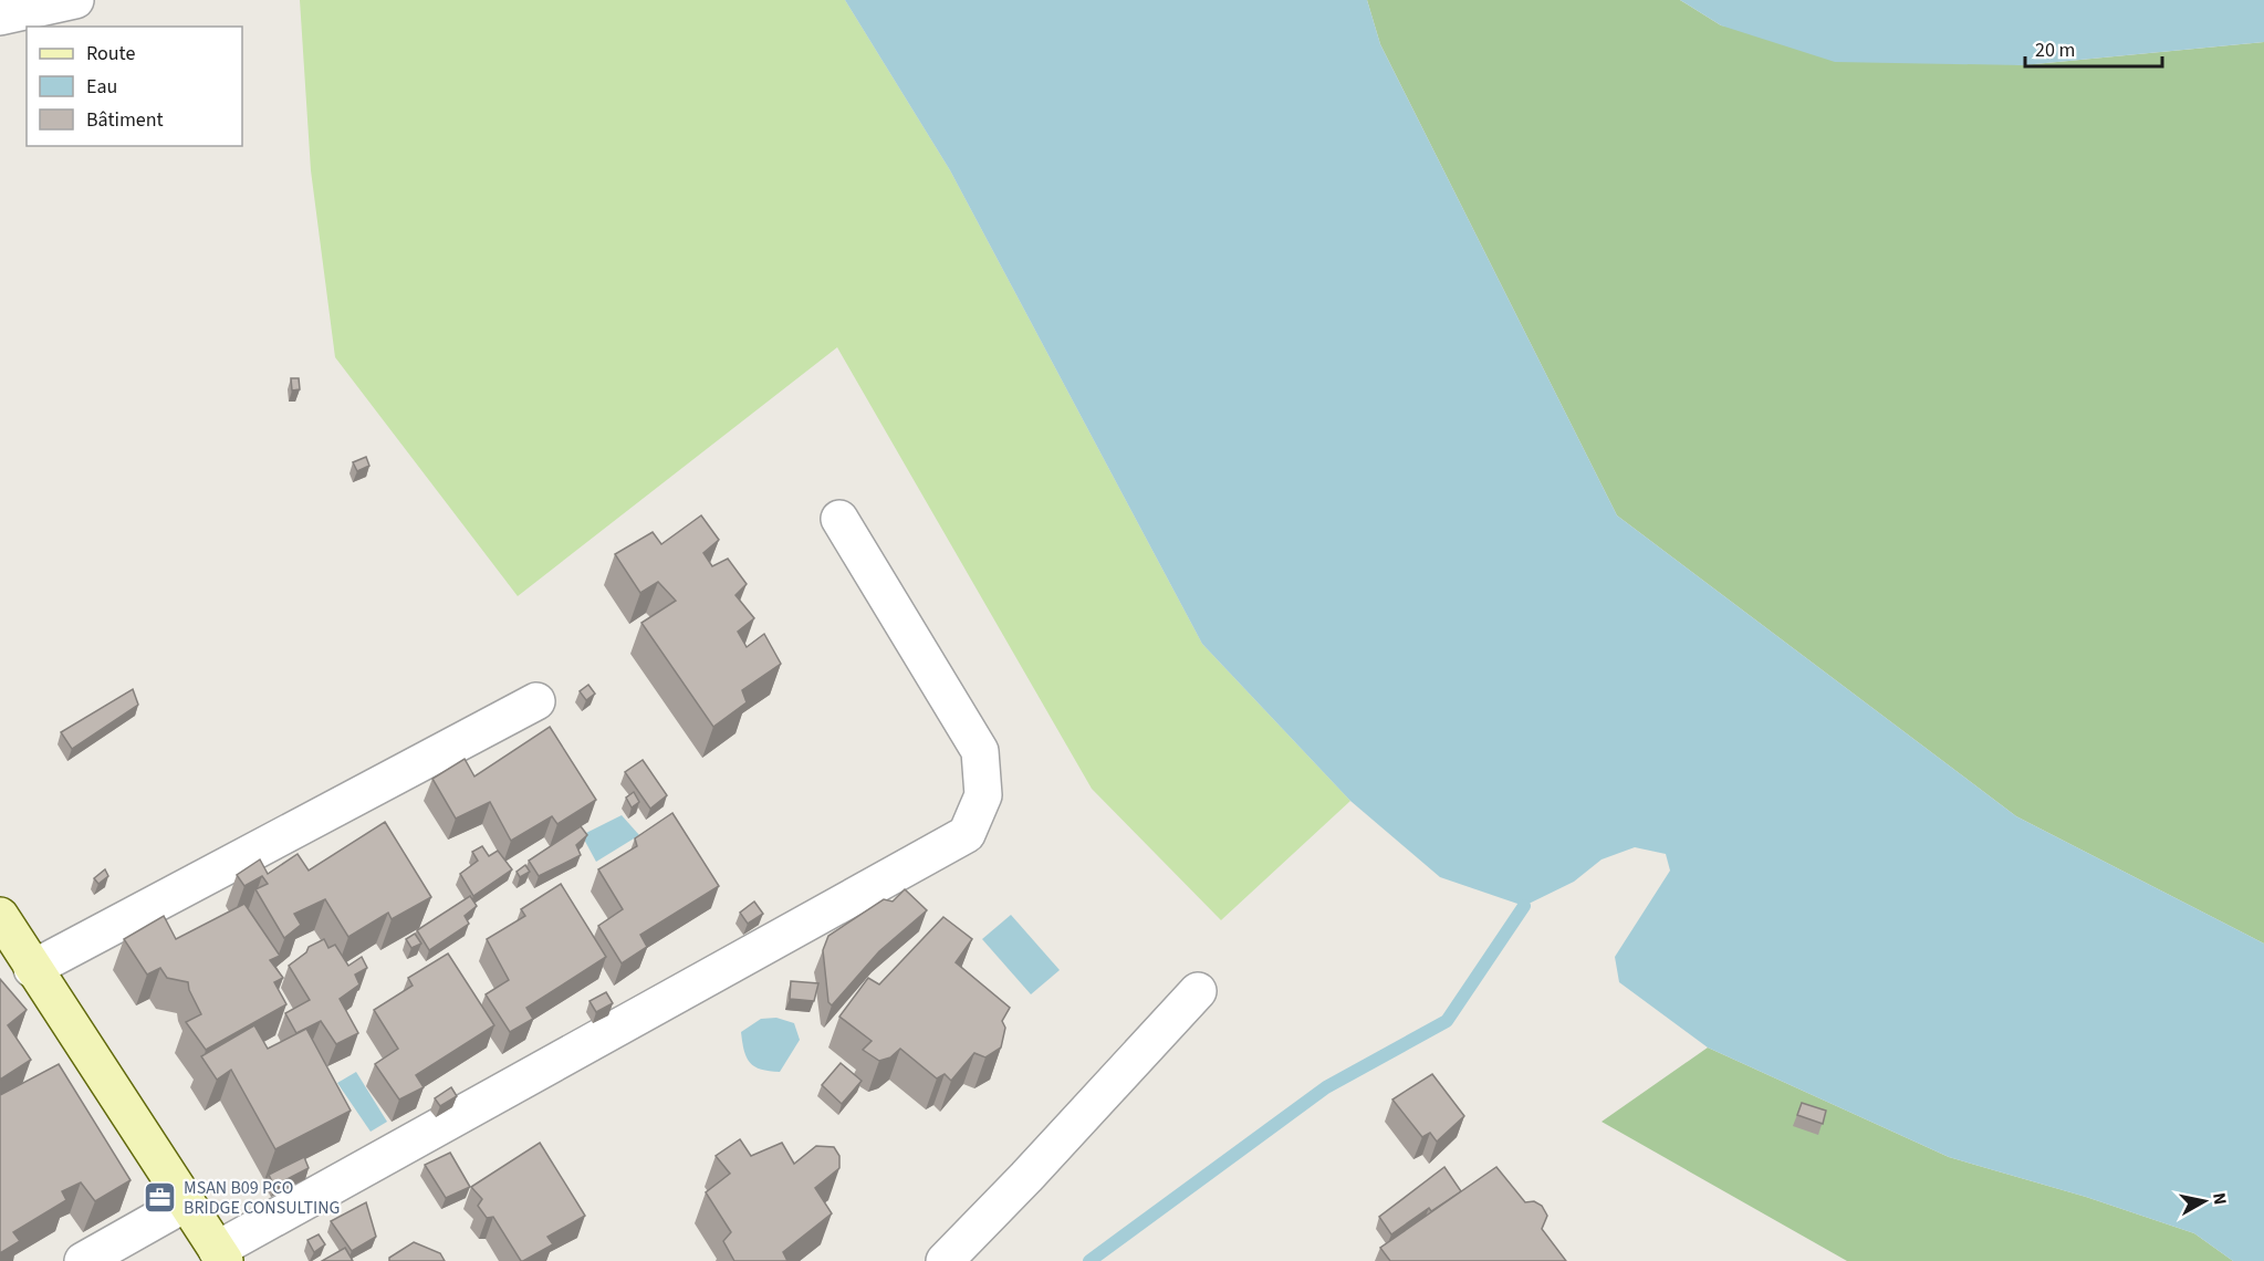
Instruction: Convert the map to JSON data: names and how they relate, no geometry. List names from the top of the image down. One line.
{"places":{"office":["MSAN B09 PCO BRIDGE CONSULTING"]},"legend":["Route","Eau","Bâtiment"],"scale_bar":"20 m","north":"right"}
